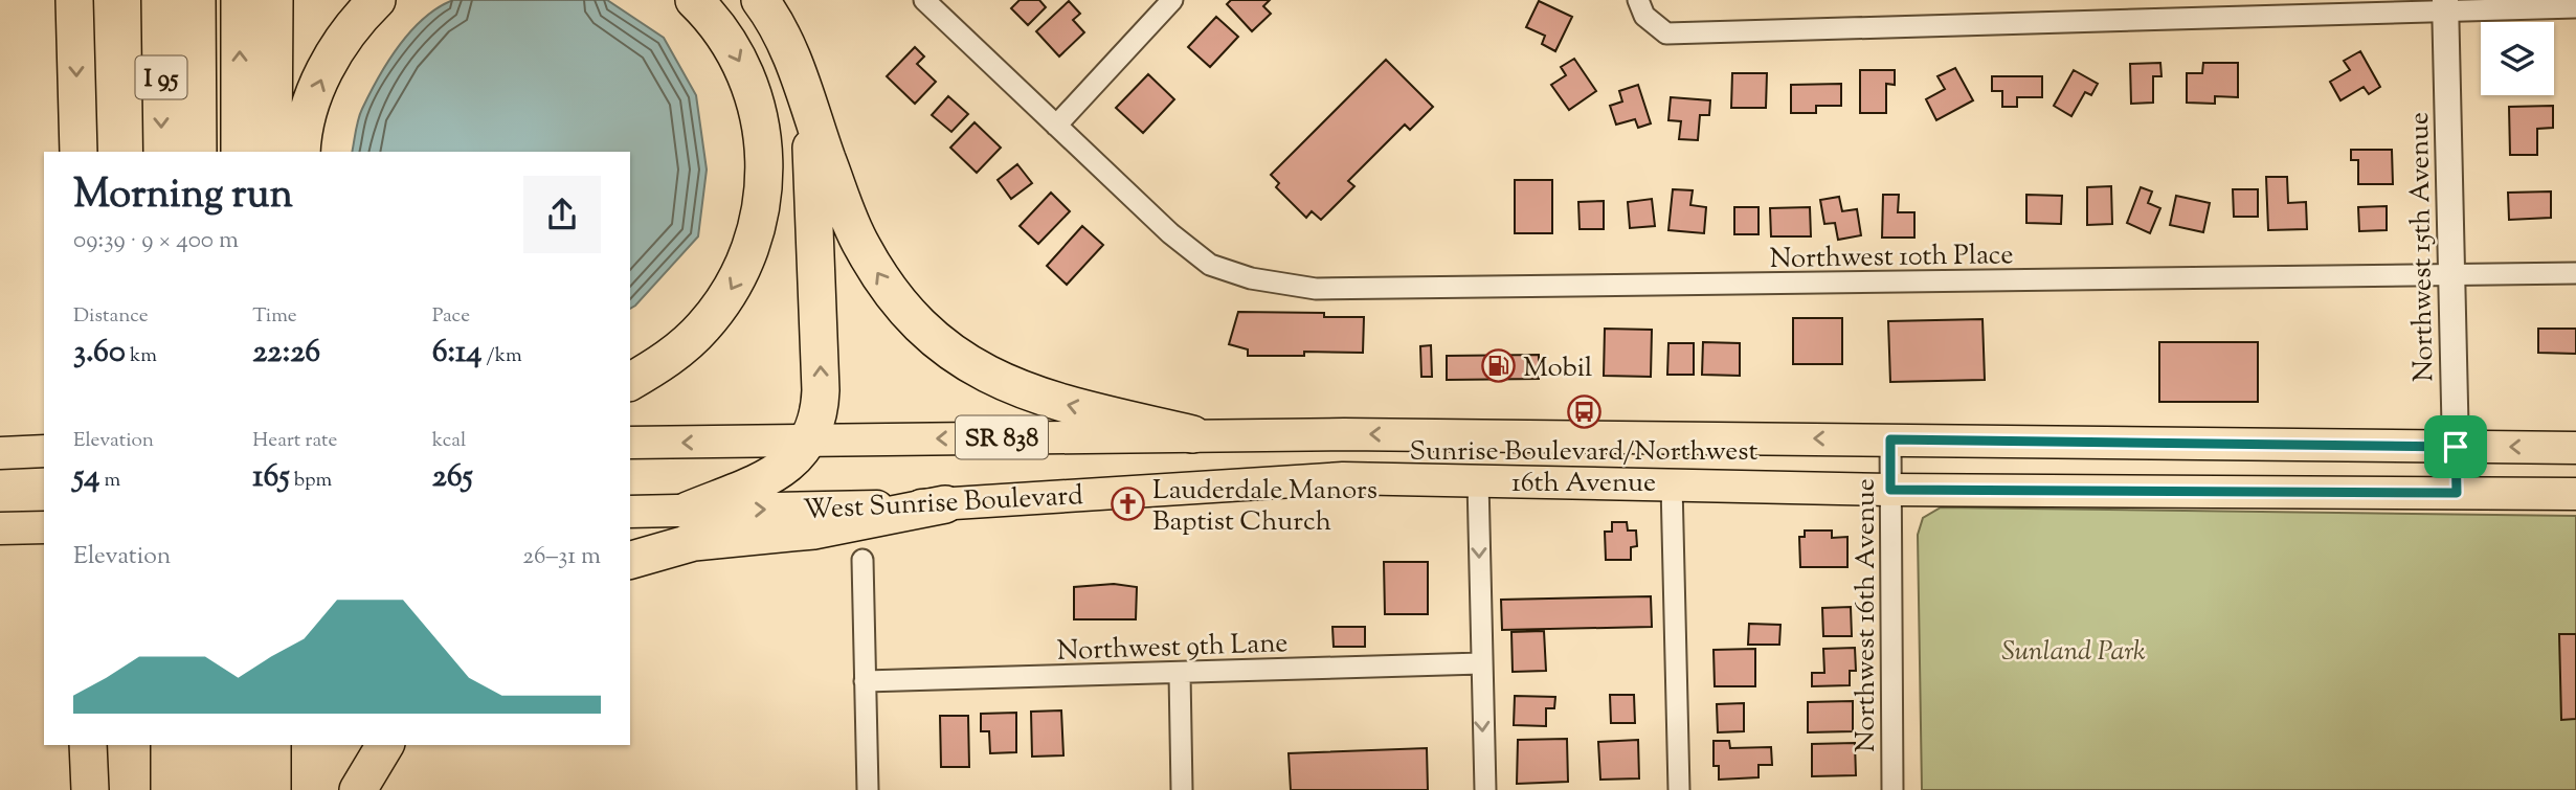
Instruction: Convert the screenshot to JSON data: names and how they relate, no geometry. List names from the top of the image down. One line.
{"streets":{"highway":["I 95"],"main road":["SR 838","West Sunrise Boulevard"],"street":["Northwest 15th Avenue","Northwest 10th Place","Northwest 16th Avenue","Northwest 9th Lane"]},"crossings":[["Northwest 15th Avenue","Northwest 10th Place"],["Northwest 15th Avenue","SR 838"],["Northwest 15th Avenue","West Sunrise Boulevard"],["SR 838","Northwest 16th Avenue"],["West Sunrise Boulevard","Northwest 16th Avenue"]],"parks":["Sunland Park"],"places":{"fuel station":["Mobil"],"bus stop":["Sunrise Boulevard/Northwest 16th Avenue"],"church":["Lauderdale Manors Baptist Church"]},"page":{"heading":["Morning run","09:39 · 9 × 400 m"],"stats":[["Distance","3.60 km"],["Time","22:26"],["Pace","6:14 /km"],["Elevation","54 m"],["Heart rate","165 bpm"],["kcal","265"]],"chart":["Elevation","26–31 m"]}}
